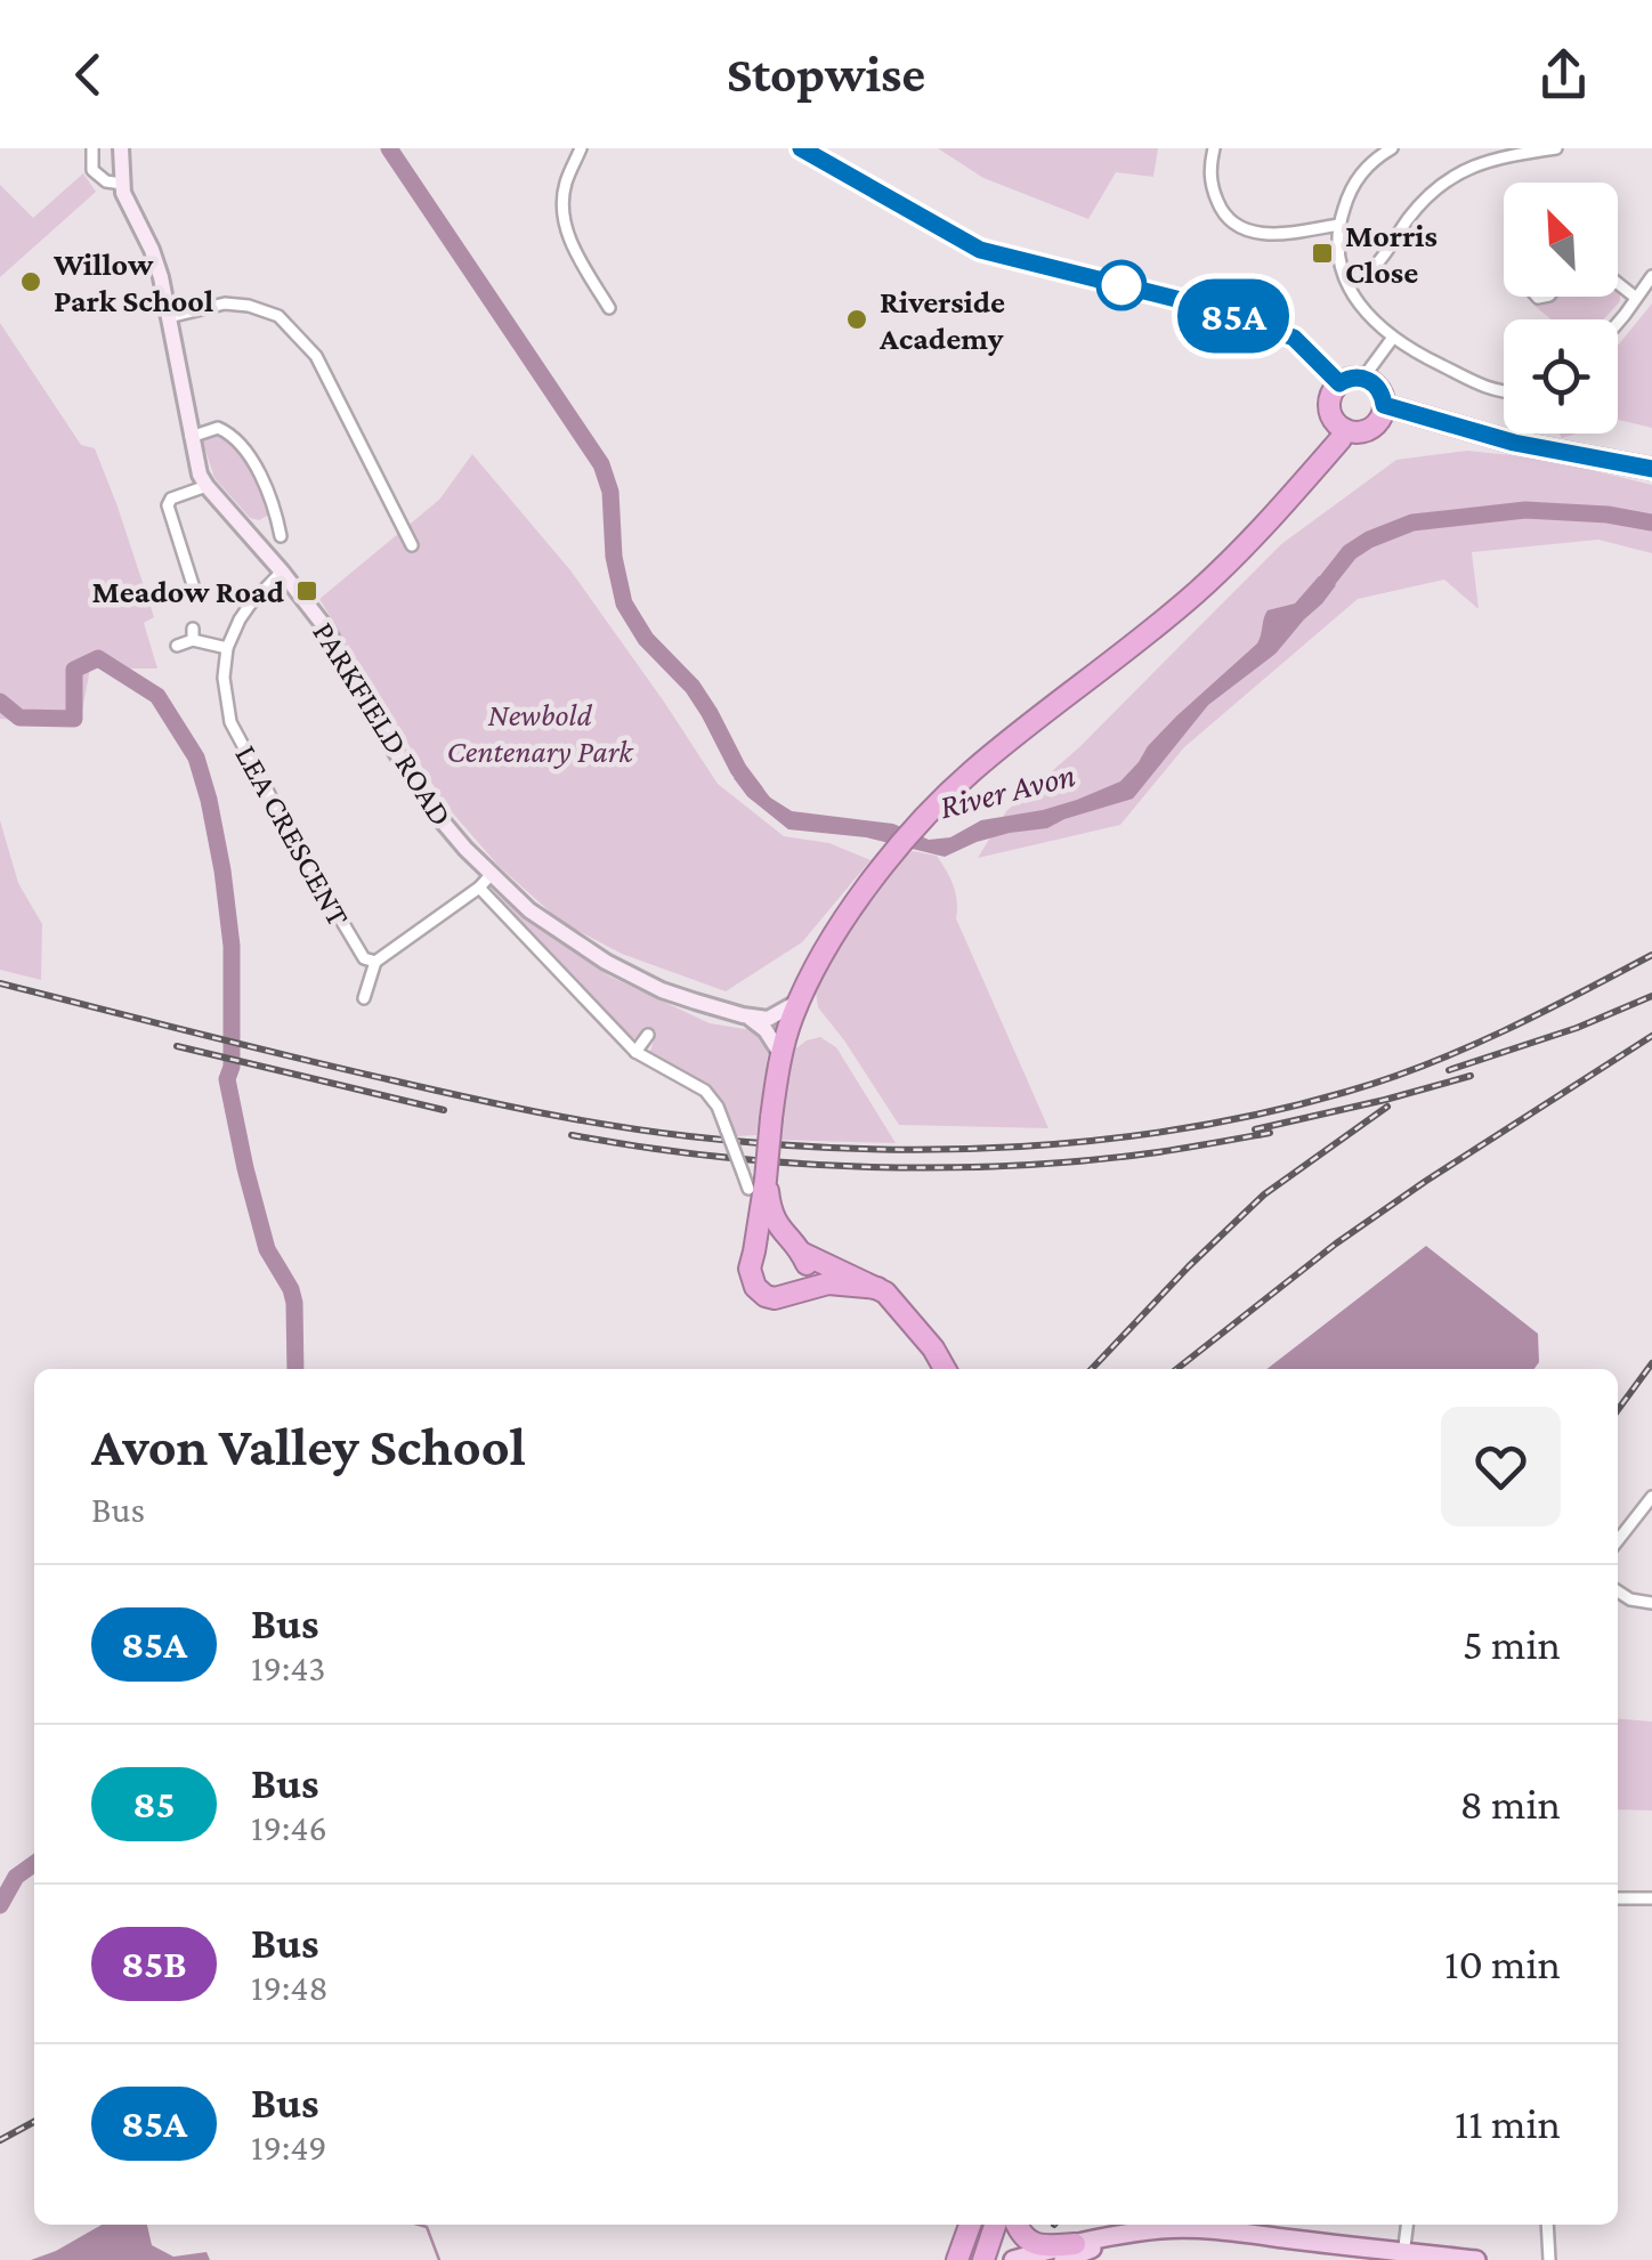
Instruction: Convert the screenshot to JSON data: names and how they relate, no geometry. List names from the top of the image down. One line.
{"streets":{"street":["PARKFIELD ROAD","LEA CRESCENT"]},"water":["River Avon"],"parks":["Newbold Centenary Park"],"places":{"transit":["Morris Close","Meadow Road"],"other":["Willow Park School","Riverside Academy"]},"lines":["bus line 85A"],"north":"top left","page":{"header":"Stopwise","on_map":"85A","heading":["Avon Valley School","Bus"],"list":[{"mark":"85A","name":"Bus","note":"19:43","value":"5 min"},{"mark":"85","name":"Bus","note":"19:46","value":"8 min"},{"mark":"85B","name":"Bus","note":"19:48","value":"10 min"},{"mark":"85A","name":"Bus","note":"19:49","value":"11 min"}]}}
